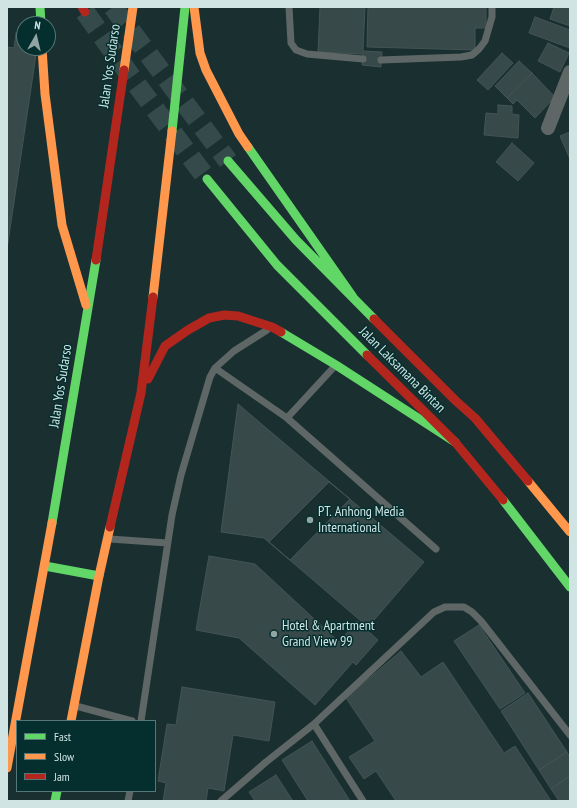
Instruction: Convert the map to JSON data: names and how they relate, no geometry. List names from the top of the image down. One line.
{"streets":{"main road":["Jalan Yos Sudarso","Jalan Laksamana Bintan"]},"places":["PT. Anhong Media International","Hotel & Apartment Grand View 99"],"legend":["Fast","Slow","Jam"],"north":"top"}
